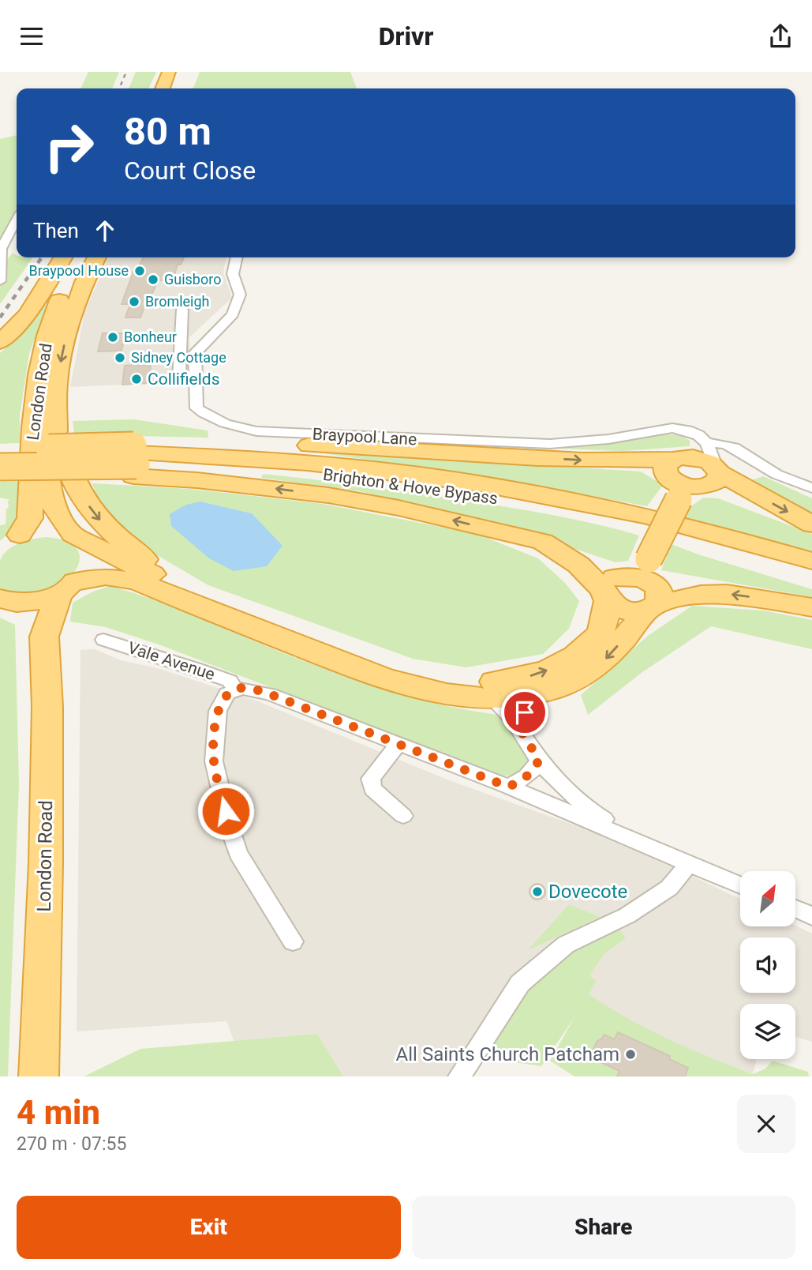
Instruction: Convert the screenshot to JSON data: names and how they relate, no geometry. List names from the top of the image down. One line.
{"streets":{"highway":["London Road","Brighton & Hove Bypass"],"street":["Braypool Lane","Vale Avenue"]},"places":["Braypool House","Guisboro","Bromleigh","Bonheur","Sidney Cottage","Collifields","Dovecote","All Saints Church Patcham"],"north":"top right","page":{"header":"Drivr","turn":["80 m","Court Close"],"then":"Then","heading":["4 min","270 m · 07:55"],"buttons":["Exit","Share"]}}
